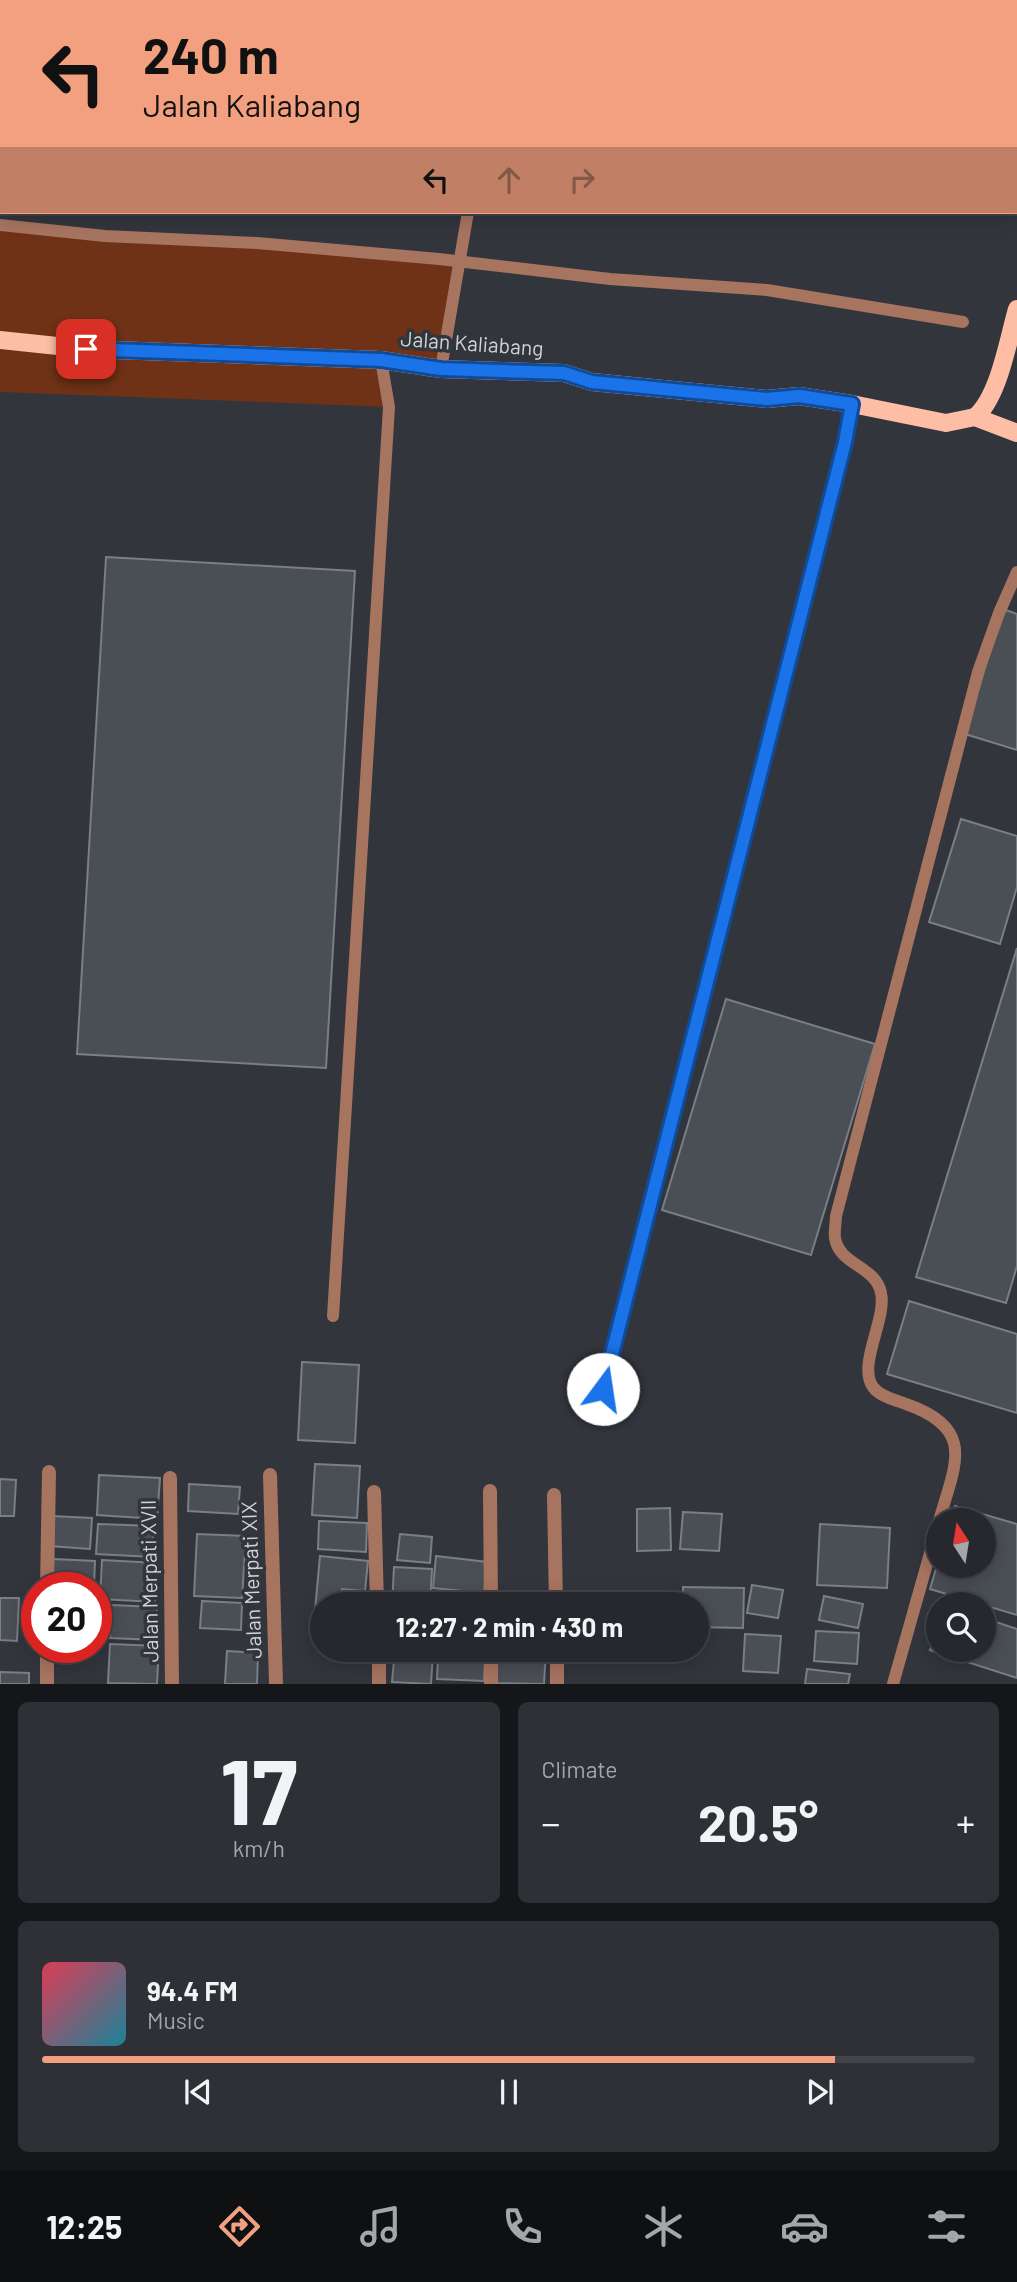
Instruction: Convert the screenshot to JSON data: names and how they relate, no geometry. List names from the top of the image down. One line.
{"streets":{"main road":["Jalan Kaliabang"],"street":["Jalan Merpati XIX","Jalan Merpati XVII"]},"north":"top","page":{"turn":["240 m","Jalan Kaliabang"],"limit":"20","trip":"12:27 · 2 min · 430 m","tile":[["17","km/h"],"Climate"],"heat":["−","20.5°","+"],"song":["94.4 FM","Music"],"tabs":"12:25"}}
